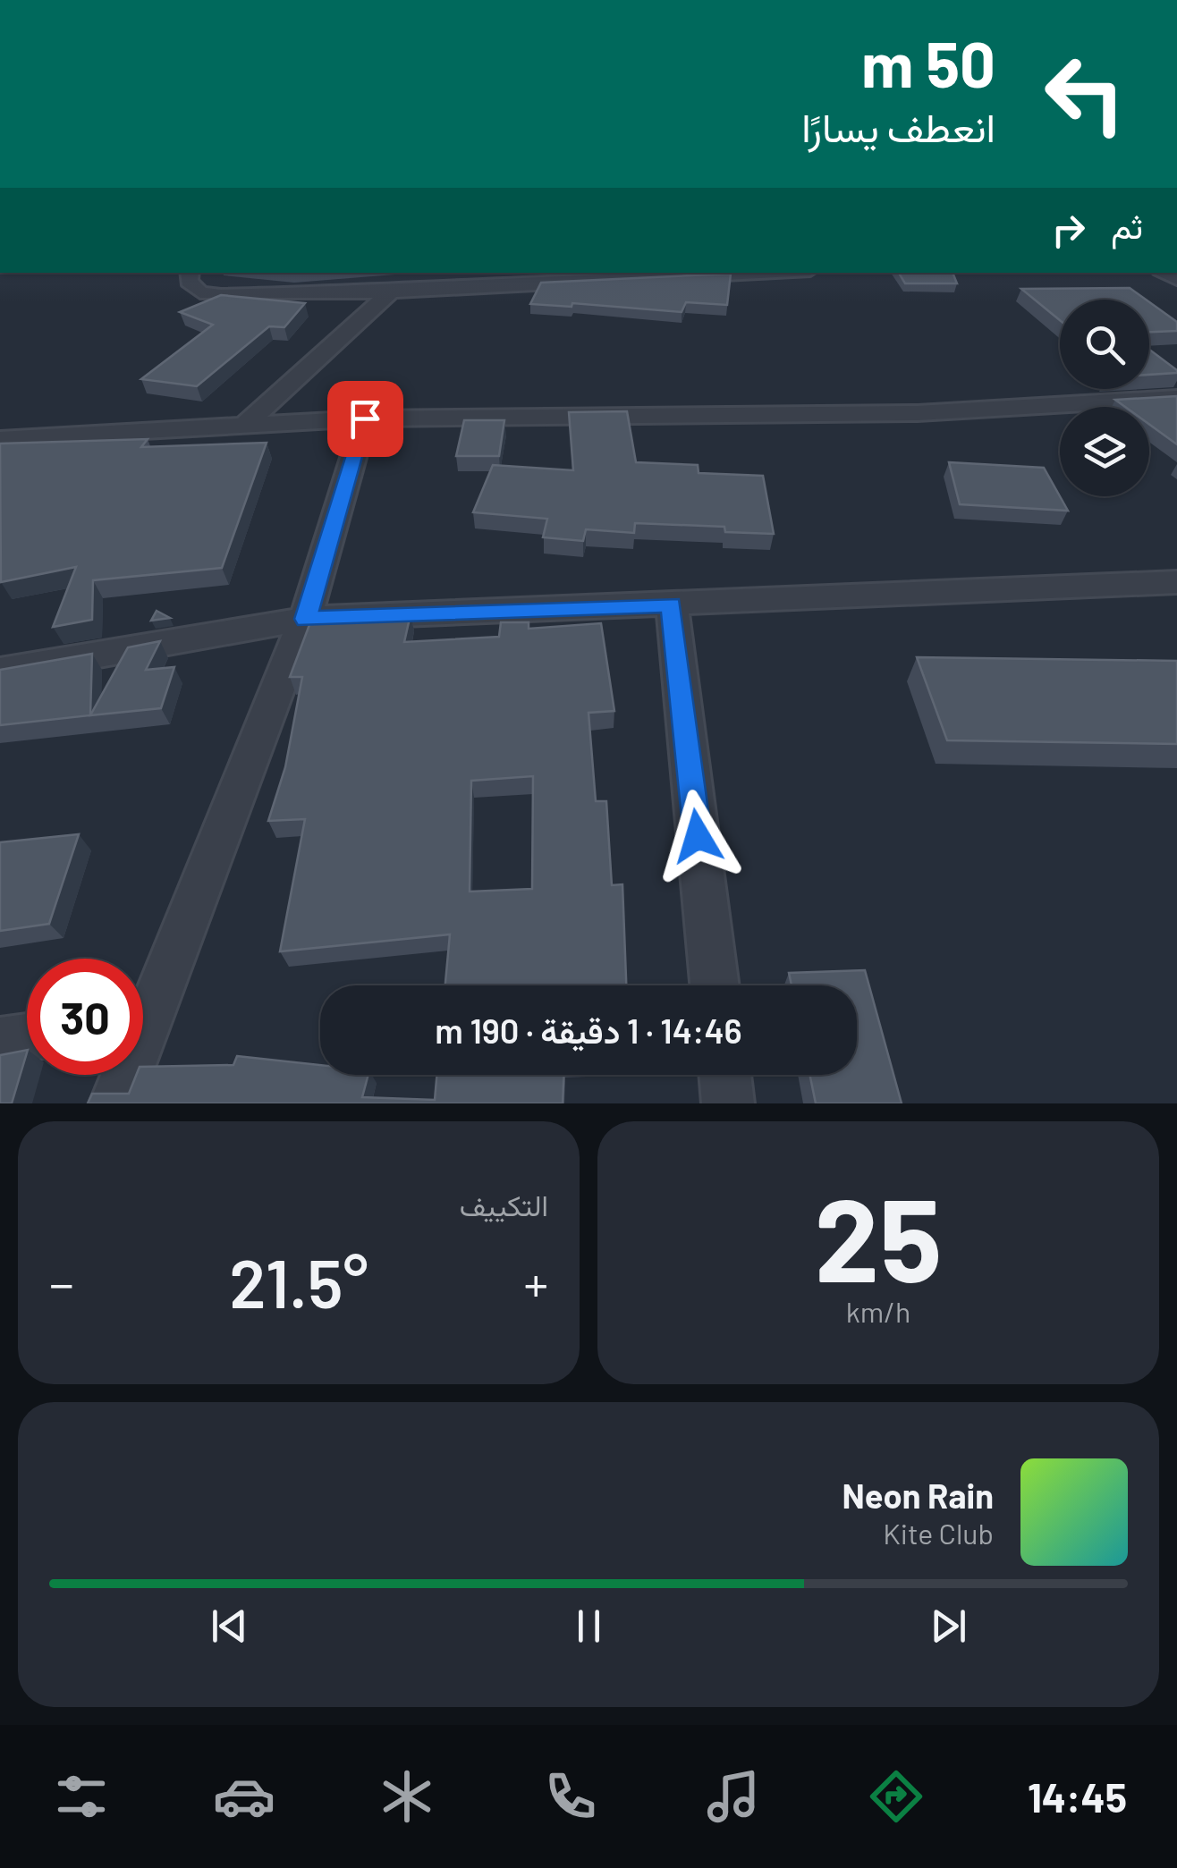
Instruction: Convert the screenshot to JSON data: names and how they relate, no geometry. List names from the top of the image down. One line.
{"page":{"turn":["50 m","انعطف يسارًا"],"then":"ثم","limit":"30","trip":"14:46 · 1 دقيقة · 190 m","tile":[["25","km/h"],"التكييف"],"heat":["−","21.5°","+"],"song":["Neon Rain","Kite Club"],"tabs":"14:45"}}
